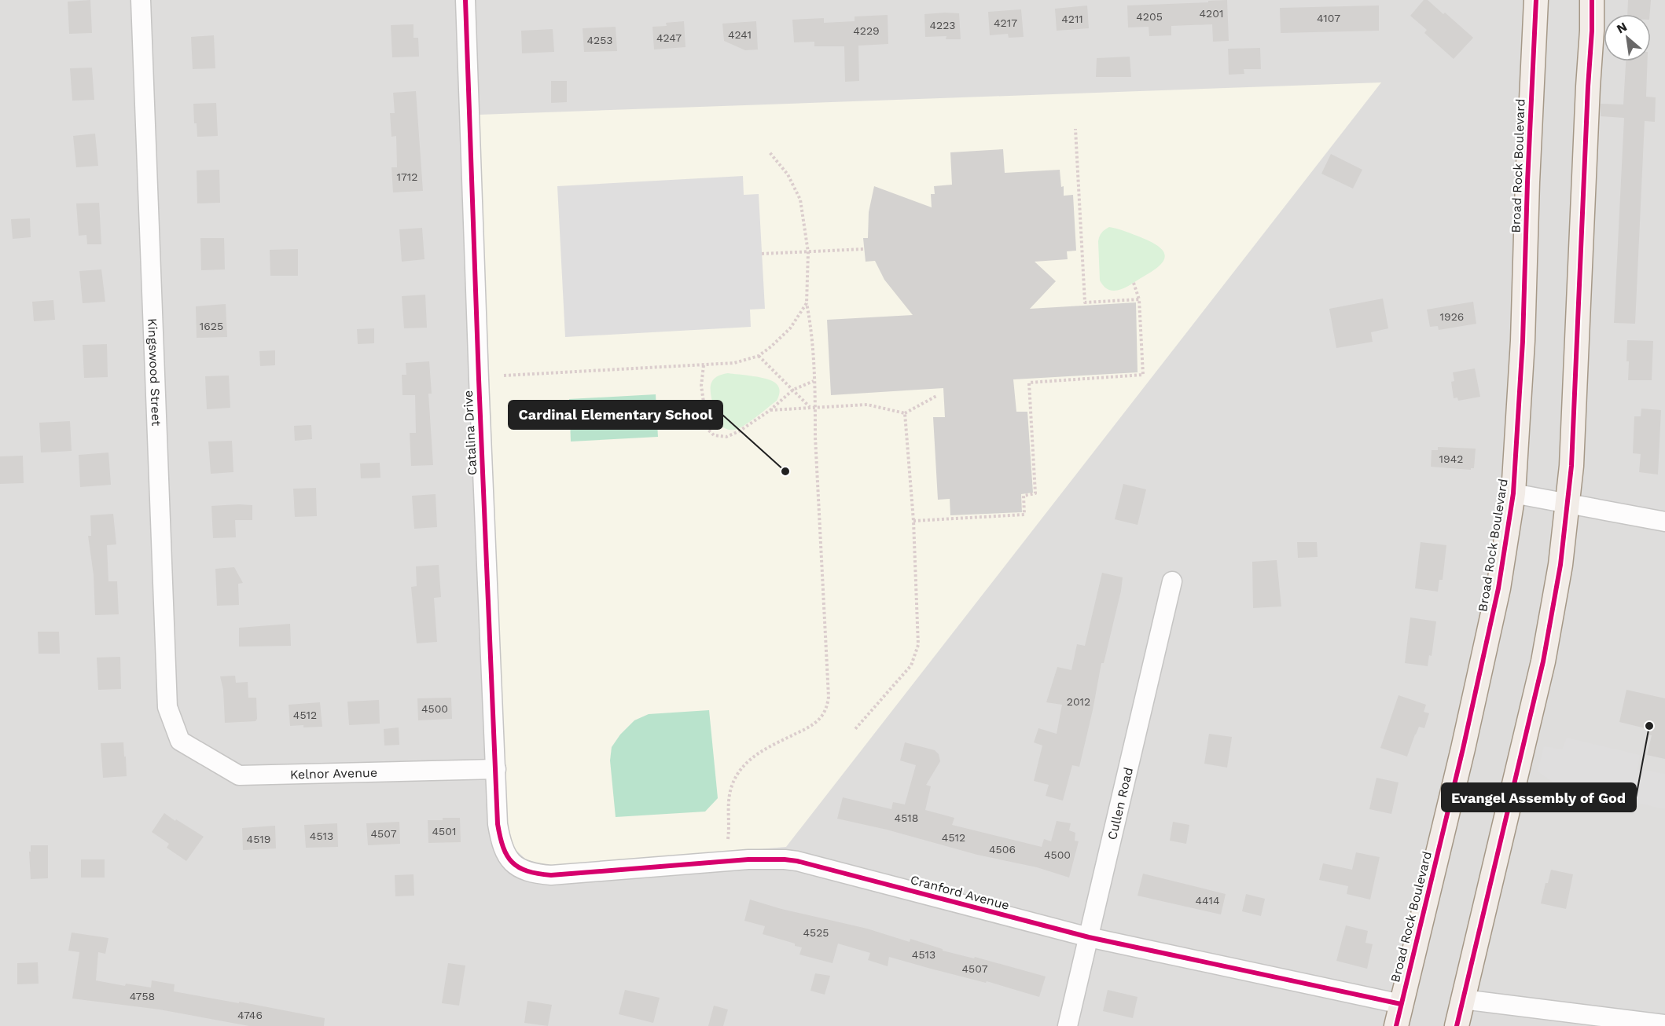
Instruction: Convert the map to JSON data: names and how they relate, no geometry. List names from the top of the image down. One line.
{"streets":{"main road":["Broad Rock Boulevard"],"street":["Kingswood Street","Catalina Drive","Kelnor Avenue","Cullen Road","Cranford Avenue"]},"crossings":[["Broad Rock Boulevard","Cranford Avenue"],["Kingswood Street","Kelnor Avenue"],["Catalina Drive","Kelnor Avenue"],["Catalina Drive","Cranford Avenue"],["Cullen Road","Cranford Avenue"]],"places":["Cardinal Elementary School","Evangel Assembly of God"],"house_numbers":["4201","4205","4107","4211","4217","4223","4229","4241","4247","4253","1712","1926","1625","1942","2012","4500","4512","4518","4501","4507","4513","4512","4519","4506","4500","4414","4525","4513","4507","4758","4746"],"north":"top left"}
